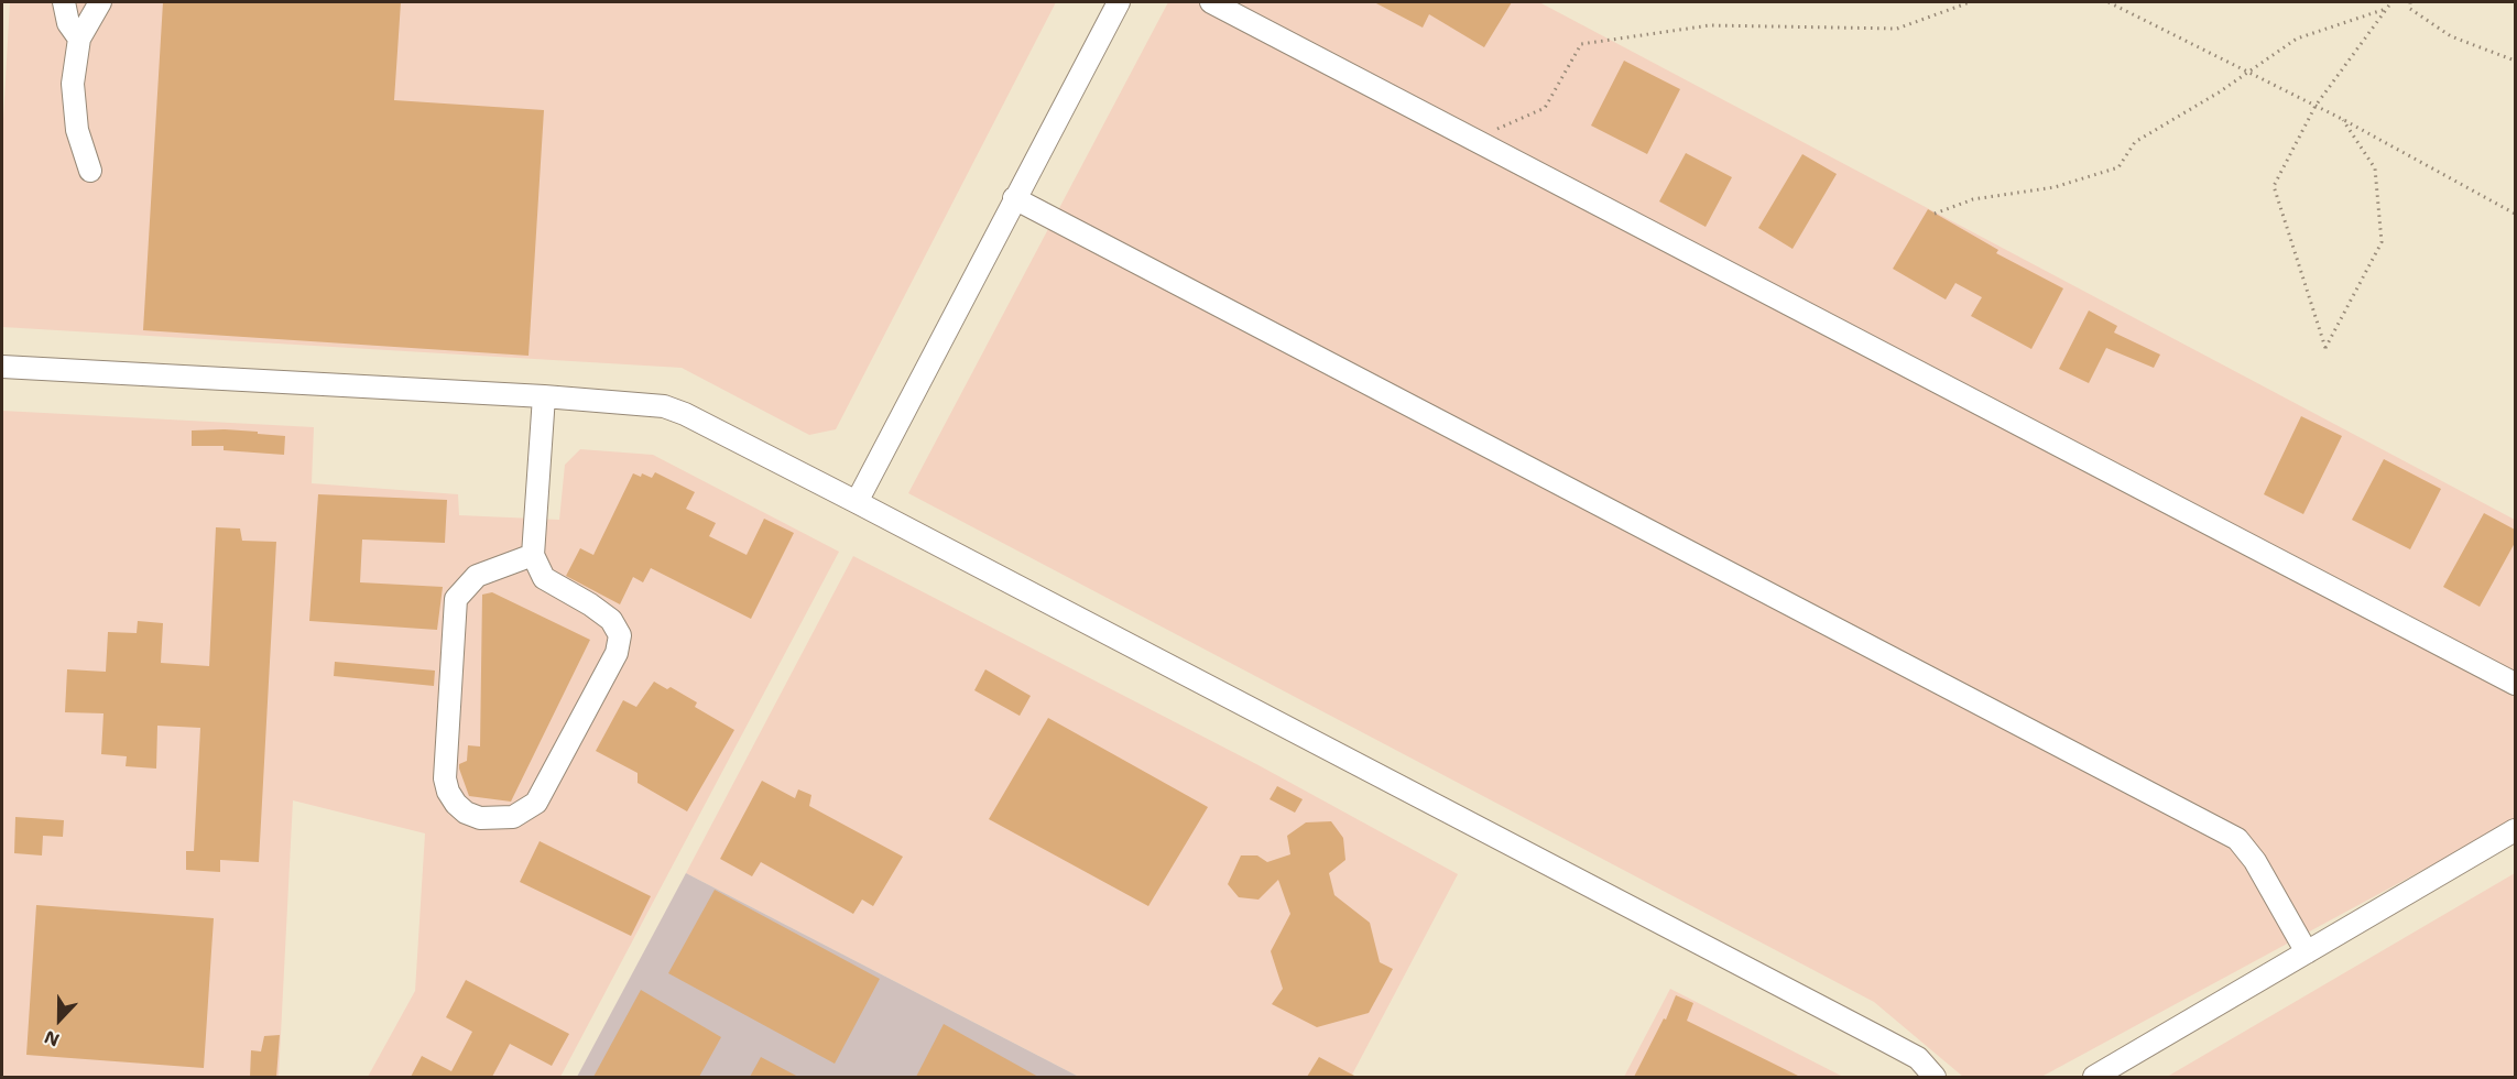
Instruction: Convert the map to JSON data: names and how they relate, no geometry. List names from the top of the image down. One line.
{"north":"bottom"}
